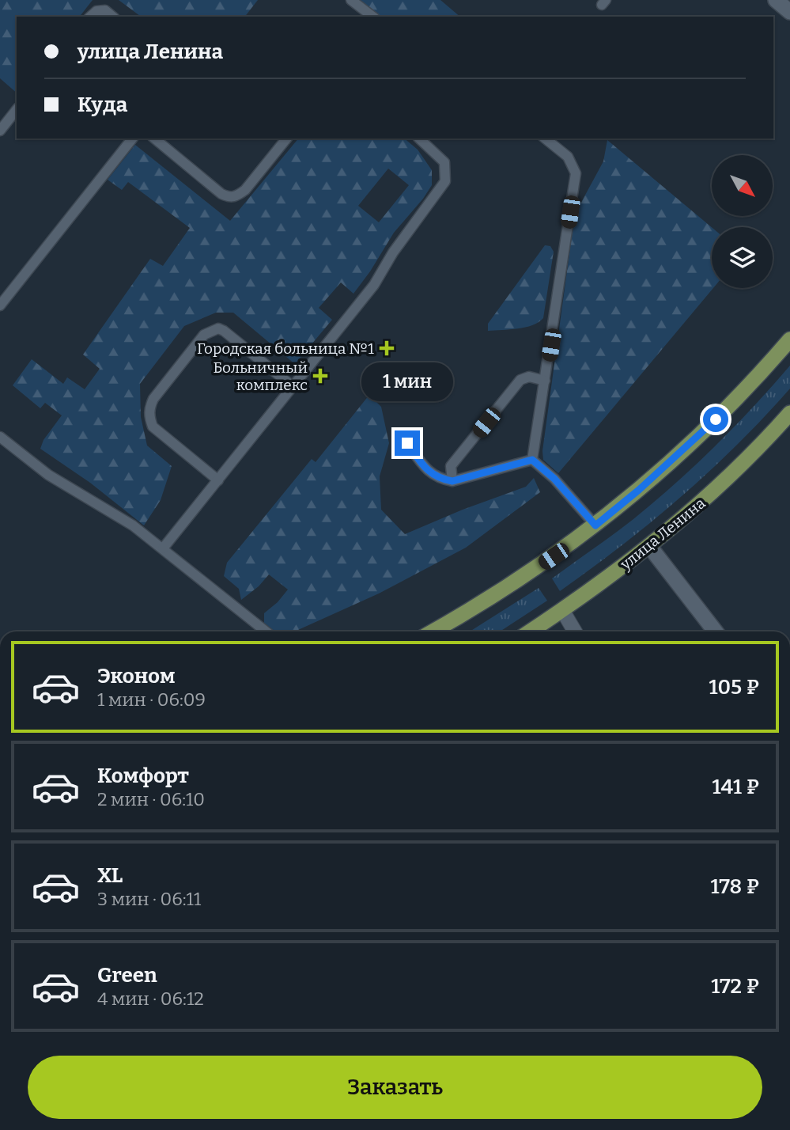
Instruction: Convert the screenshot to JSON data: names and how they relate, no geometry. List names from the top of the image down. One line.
{"streets":{"main road":["улица Ленина"]},"places":{"health":["Городская больница №1","Больничный комплекс"]},"north":"bottom right","page":{"banner":["улица Ленина","Куда"],"bubble":"1 мин","list":[{"name":"Эконом","note":"1 мин · 06:09","value":"105 ₽"},{"name":"Комфорт","note":"2 мин · 06:10","value":"141 ₽"},{"name":"XL","note":"3 мин · 06:11","value":"178 ₽"},{"name":"Green","note":"4 мин · 06:12","value":"172 ₽"}],"buttons":"Заказать"}}
